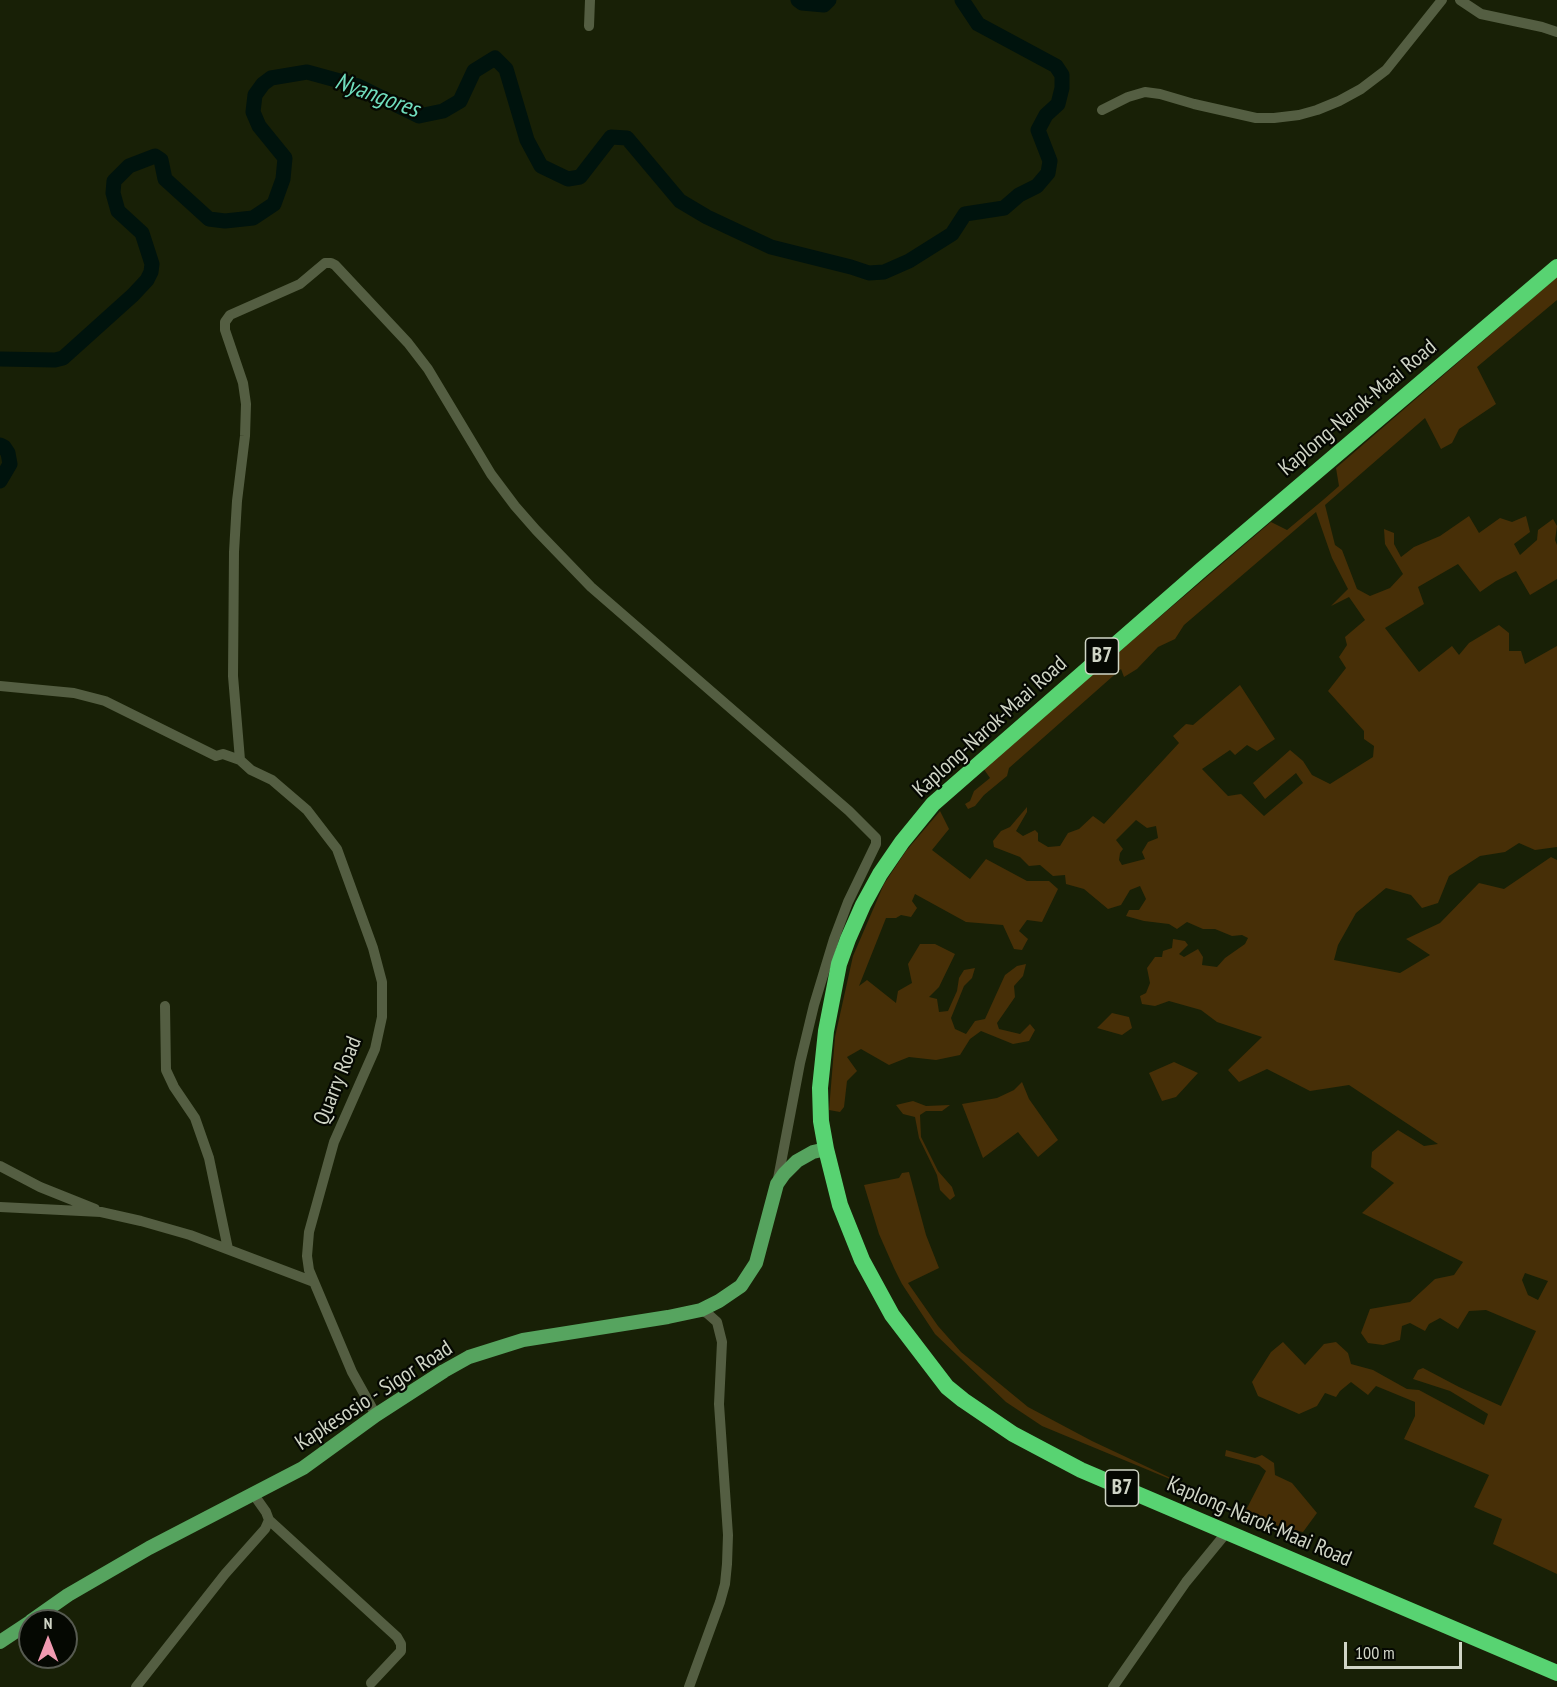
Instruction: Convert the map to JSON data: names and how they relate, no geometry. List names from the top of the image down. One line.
{"streets":{"highway":["Kaplong-Narok-Maai Road","B7"],"main road":["Kapkesosio - Sigor Road"],"street":["Quarry Road"]},"crossings":[["Kaplong-Narok-Maai Road","Kapkesosio - Sigor Road"],["Quarry Road","Kapkesosio - Sigor Road"]],"water":["Nyangores"],"scale_bar":"100 m","north":"top"}
